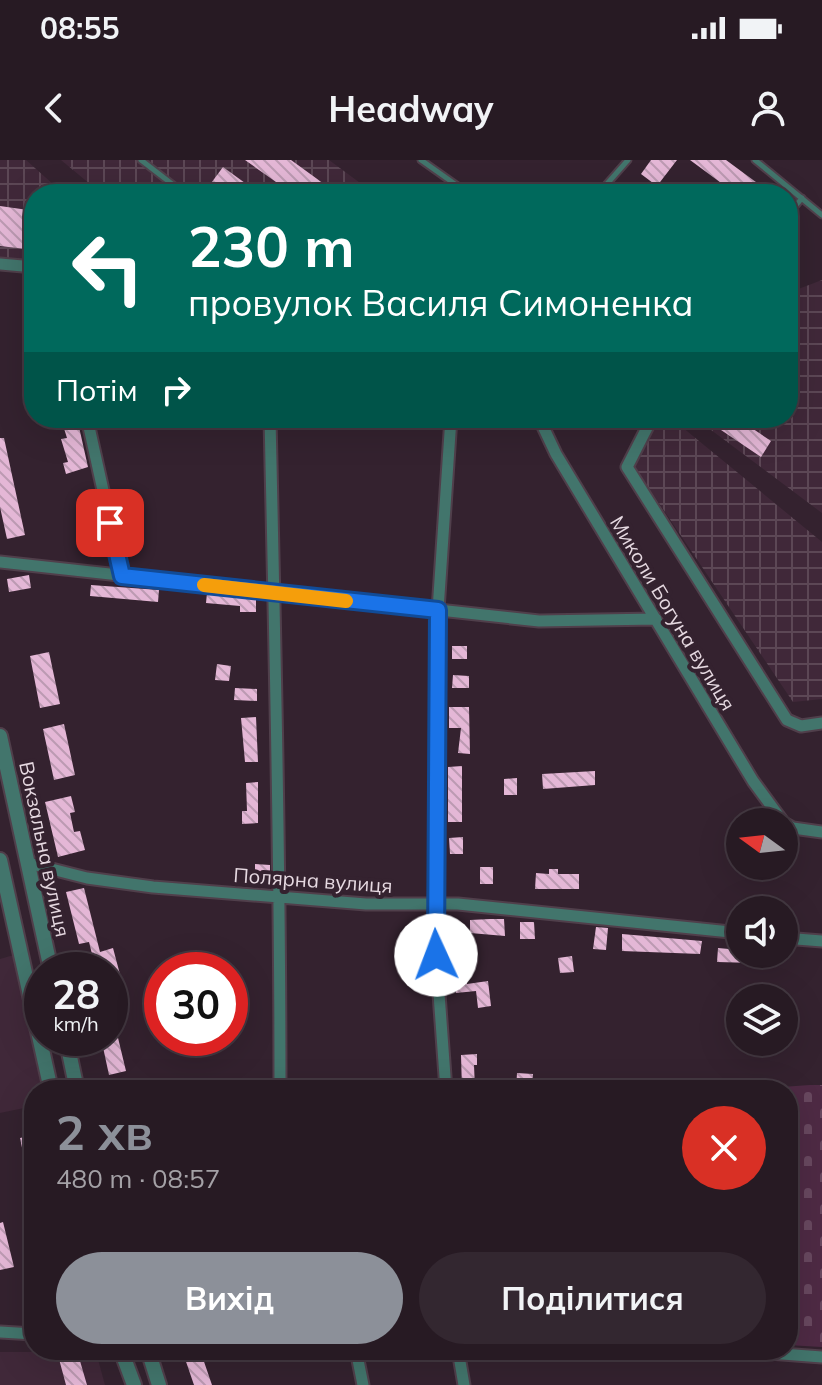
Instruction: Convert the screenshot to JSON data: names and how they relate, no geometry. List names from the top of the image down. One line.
{"streets":{"street":["Миколи Богуна вулиця","Вокзальна вулиця","Полярна вулиця"]},"crossings":[["Вокзальна вулиця","Полярна вулиця"]],"north":"left","page":{"status":"08:55","header":"Headway","turn":["230 m","провулок Василя Симоненка"],"then":"Потім","speed":"28 km/h","limit":"30","heading":["2 хв","480 m · 08:57"],"buttons":["Вихід","Поділитися"]}}
